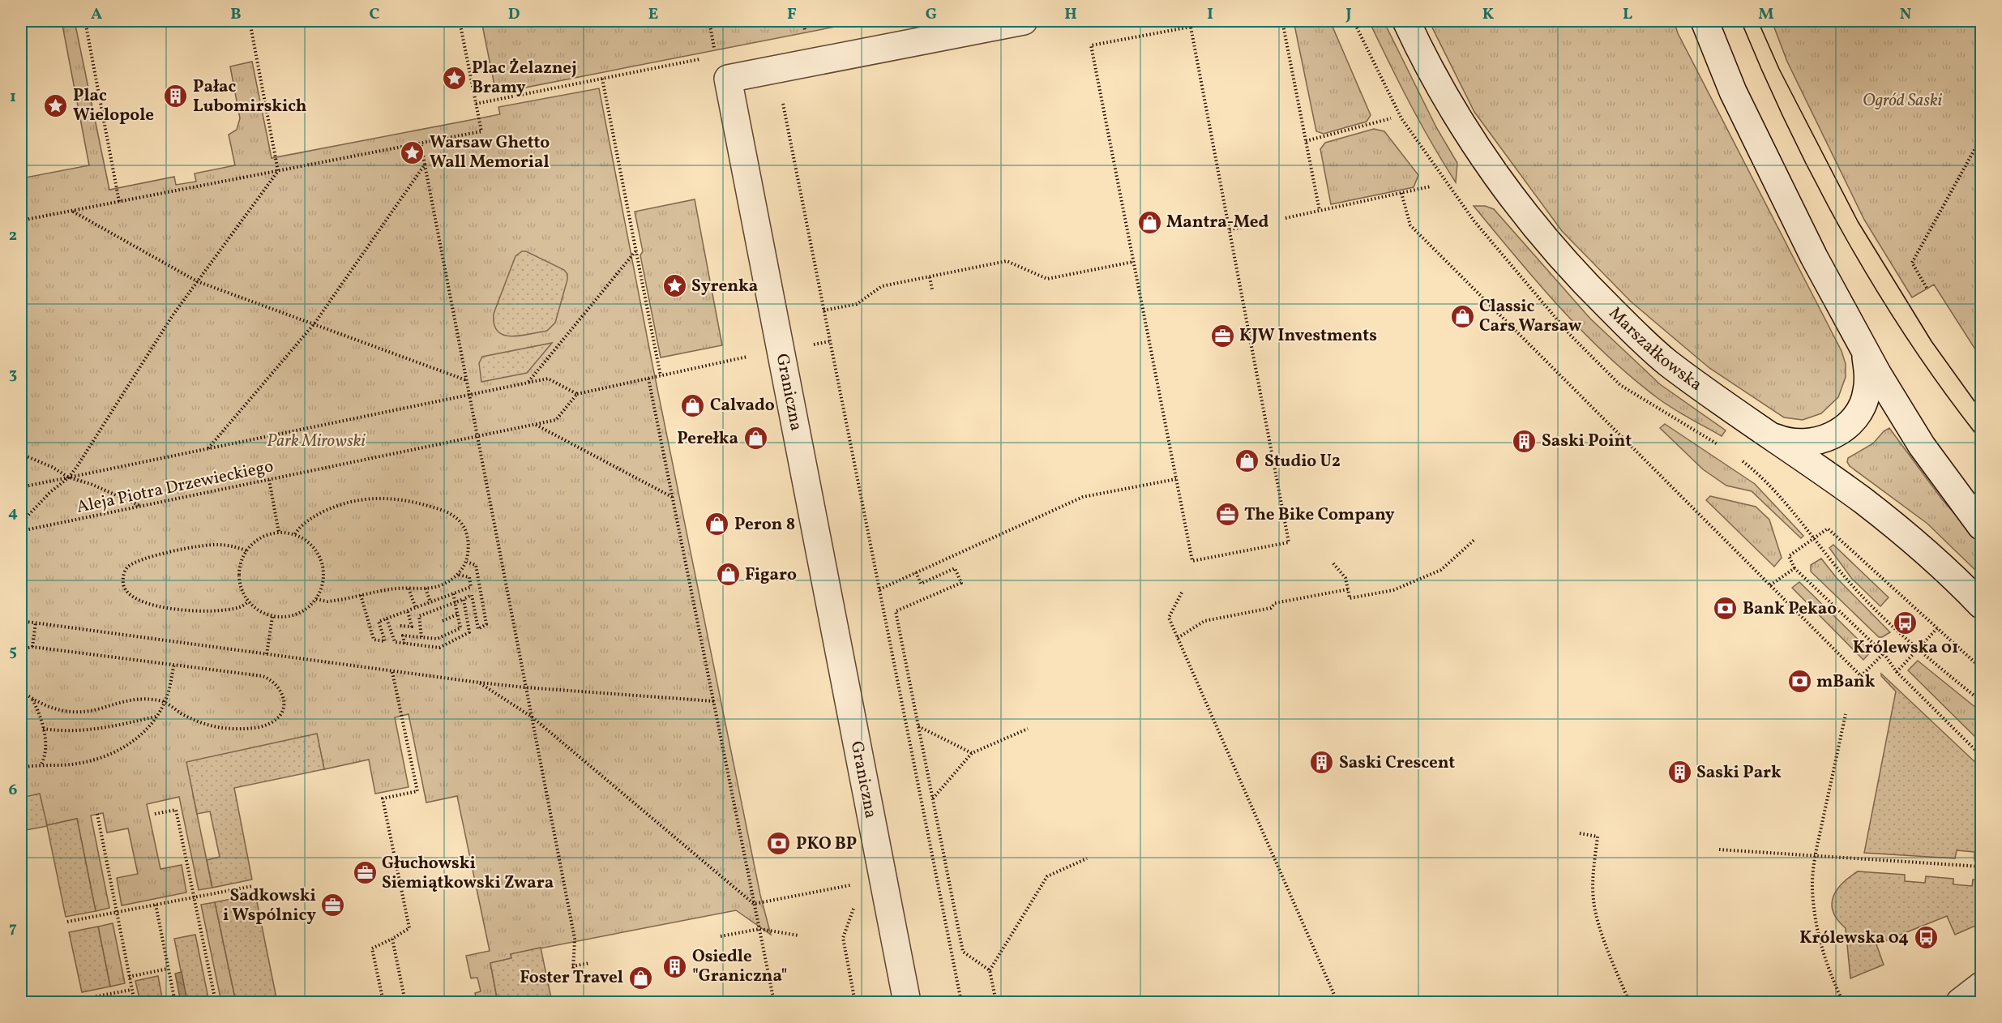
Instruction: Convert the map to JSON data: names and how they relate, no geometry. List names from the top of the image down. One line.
{"streets":{"main road":["Marszałkowska","Graniczna"],"path":["Aleja Piotra Drzewieckiego"]},"parks":["Ogród Saski","Park Mirowski"],"places":{"place":["Plac Żelaznej Bramy","Plac Wielopole","Warsaw Ghetto Wall Memorial","Syrenka"],"building":["Pałac Lubomirskich","Saski Point","Saski Crescent","Saski Park","Osiedle \"Graniczna\""],"shop":["Mantra-Med","Classic Cars Warsaw","Calvado","Perełka","Studio U2","Peron 8","Figaro","Foster Travel"],"office":["KJW Investments","The Bike Company","Głuchowski Siemiątkowski Zwara","Sadkowski i Wspólnicy"],"bank":["Bank Pekao","mBank","PKO BP"],"bus stop":["Królewska 01","Królewska 04"]},"grid":{"columns":["A","B","C","D","E","F","G","H","I","J","K","L","M","N"],"rows":["1","2","3","4","5","6","7"]}}
